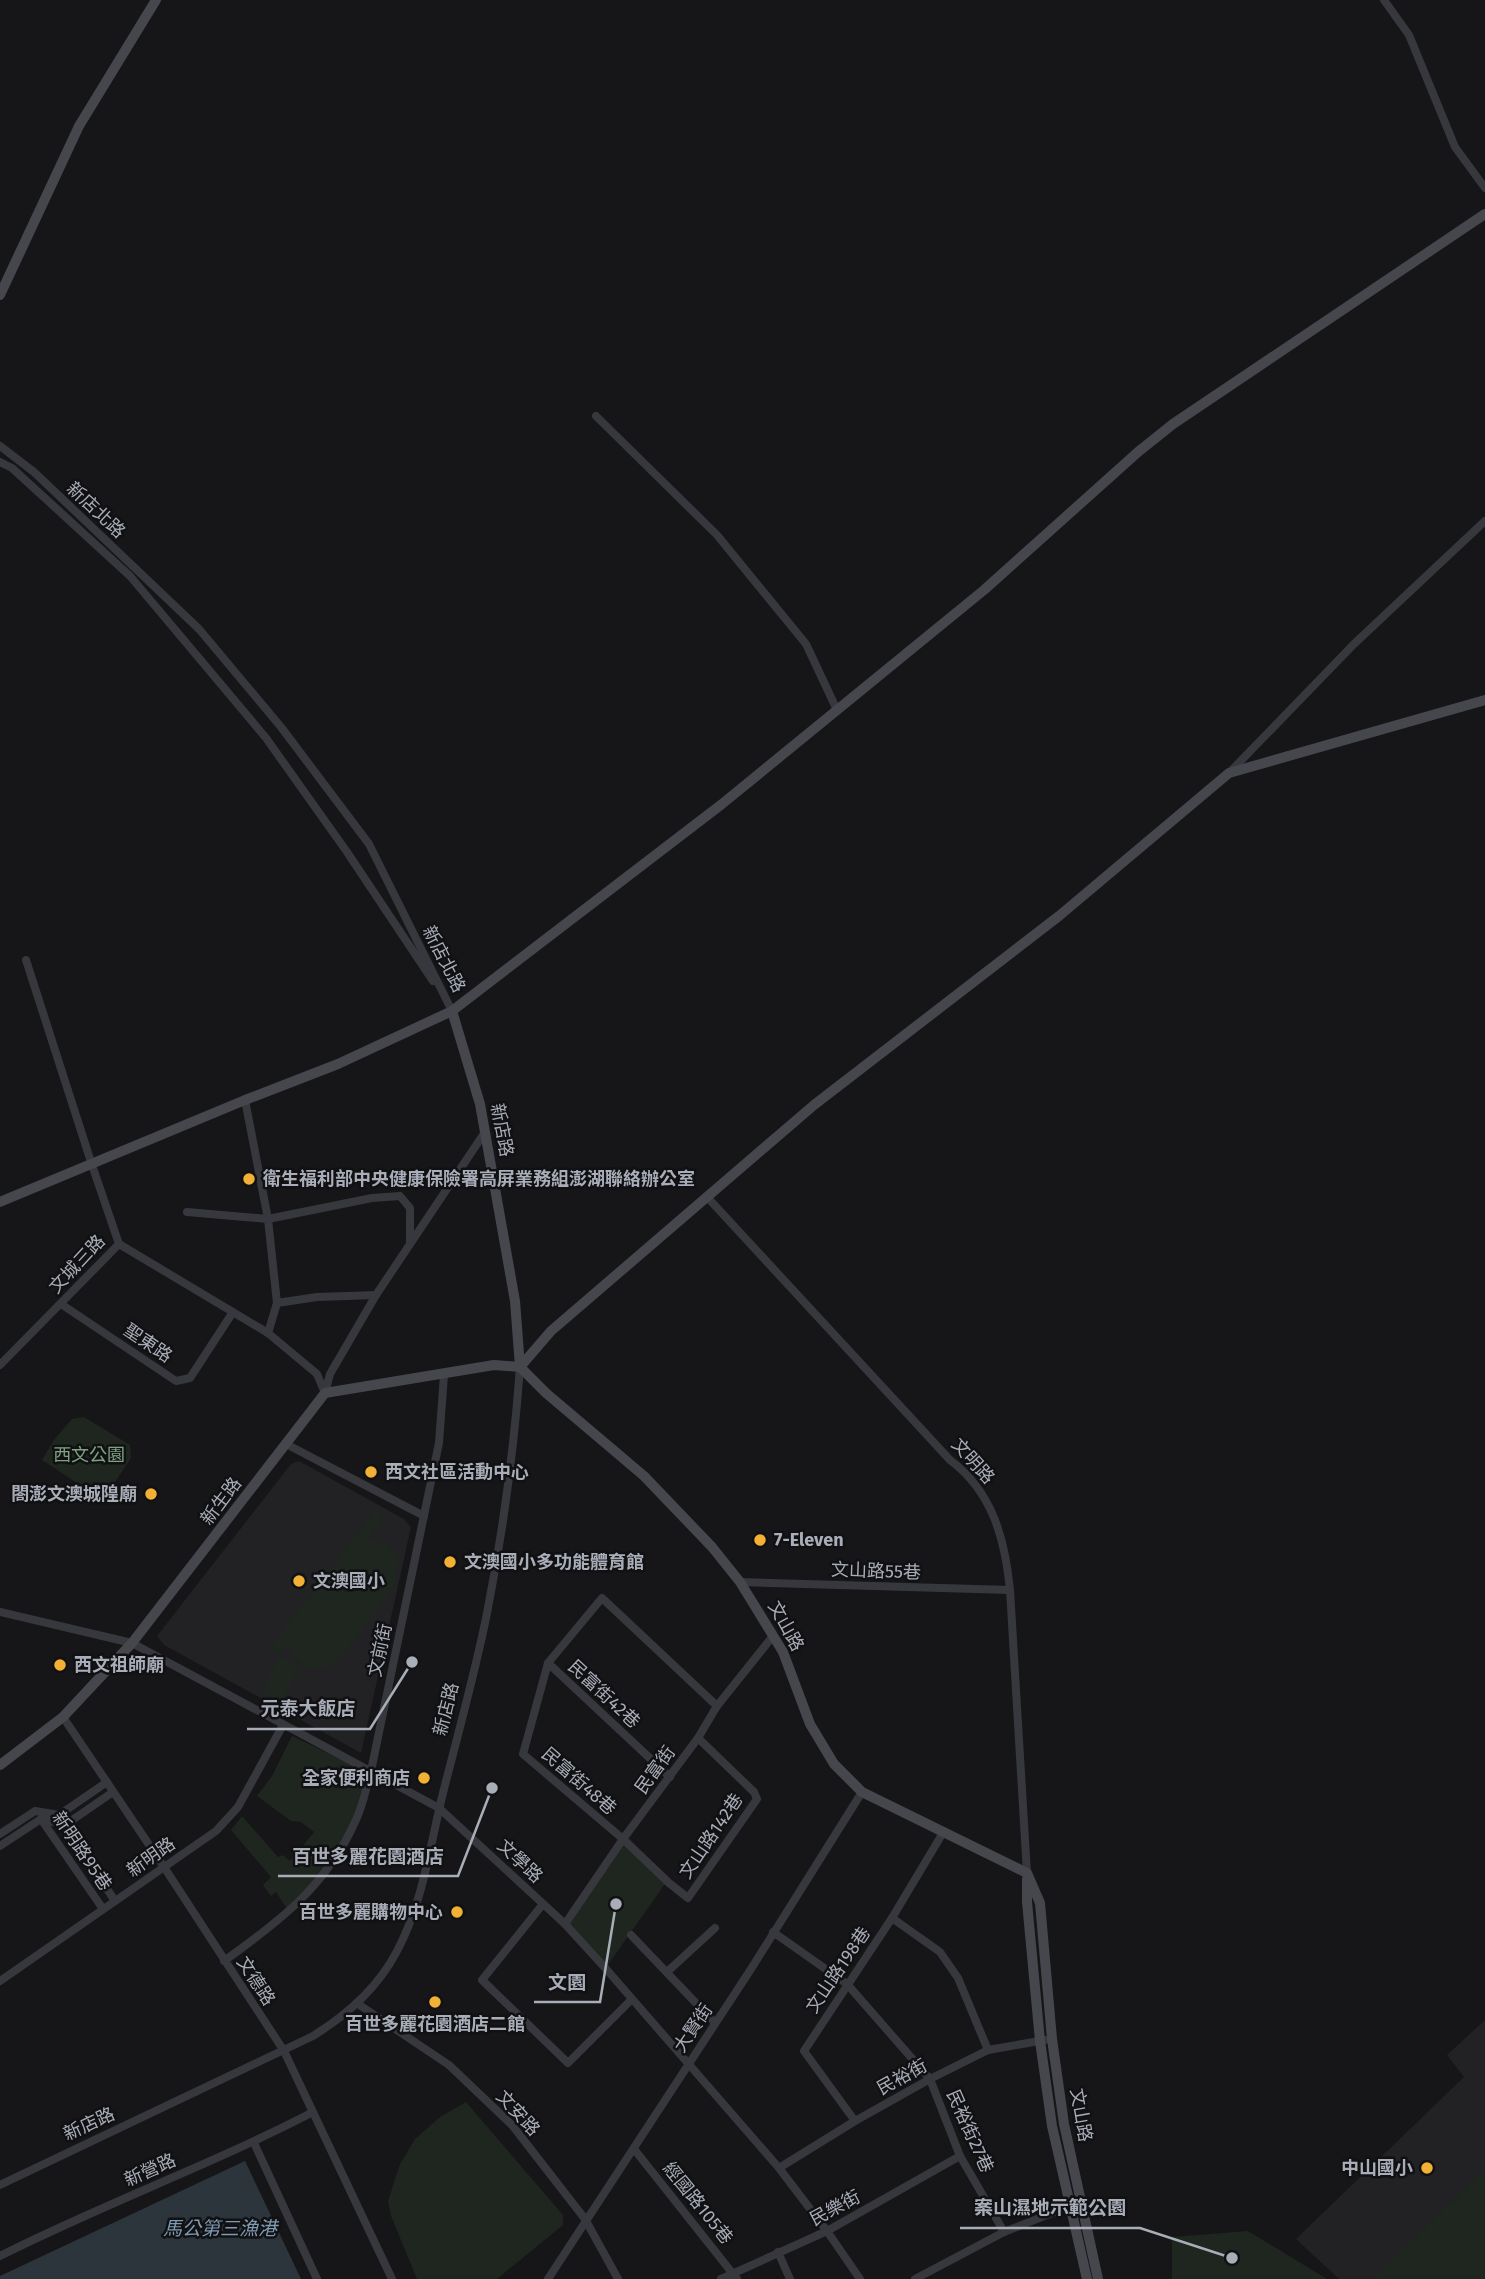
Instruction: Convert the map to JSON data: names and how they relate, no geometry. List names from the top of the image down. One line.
{"streets":{"main road":["新店路","新生路","文山路"],"street":["新店北路","文城三路","聖東路","文明路","文山路55巷","文前街","民富街42巷","民富街","民富街48巷","文山路142巷","新明路95巷","新明路","文學路","文山路198巷","文德路","大賢街","民裕街","文安路","民裕街27巷","新營路","經國路105巷","民樂街"]},"crossings":[["新店北路","新店路"],["新店路","文山路"],["新店路","文學路"],["新店路","文德路"],["新店路","文安路"],["文城三路","聖東路"],["文明路","文山路55巷"],["文明路","文山路"],["新生路","文學路"],["新生路","文德路"],["文山路55巷","文山路"],["文山路","民富街"],["文山路","文山路198巷"],["文山路","大賢街"],["文山路","民裕街"],["文前街","文學路"],["文前街","文德路"],["民富街42巷","民富街"],["民富街42巷","民富街48巷"],["民富街","民富街48巷"],["民富街","文山路142巷"],["民富街","文學路"],["民富街48巷","文山路142巷"],["新明路95巷","新明路"],["新明路","文學路"],["新明路","文德路"],["文學路","大賢街"],["文學路","民裕街"],["文學路","民樂街"],["文山路198巷","民裕街"],["文山路198巷","民裕街27巷"],["文德路","新營路"],["大賢街","文安路"],["大賢街","民裕街27巷"],["大賢街","經國路105巷"],["民裕街","民裕街27巷"],["民裕街27巷","民樂街"],["經國路105巷","民樂街"]],"water":["馬公第三漁港"],"parks":["西文公園"],"places":["衛生福利部中央健康保險署高屏業務組澎湖聯絡辦公室","西文社區活動中心","閤澎文澳城隍廟","7-Eleven","文澳國小多功能體育館","文澳國小","元泰大飯店","西文祖師廟","全家便利商店","百世多麗花園酒店","文園","百世多麗購物中心","百世多麗花園酒店二館","中山國小","案山濕地示範公園"]}
